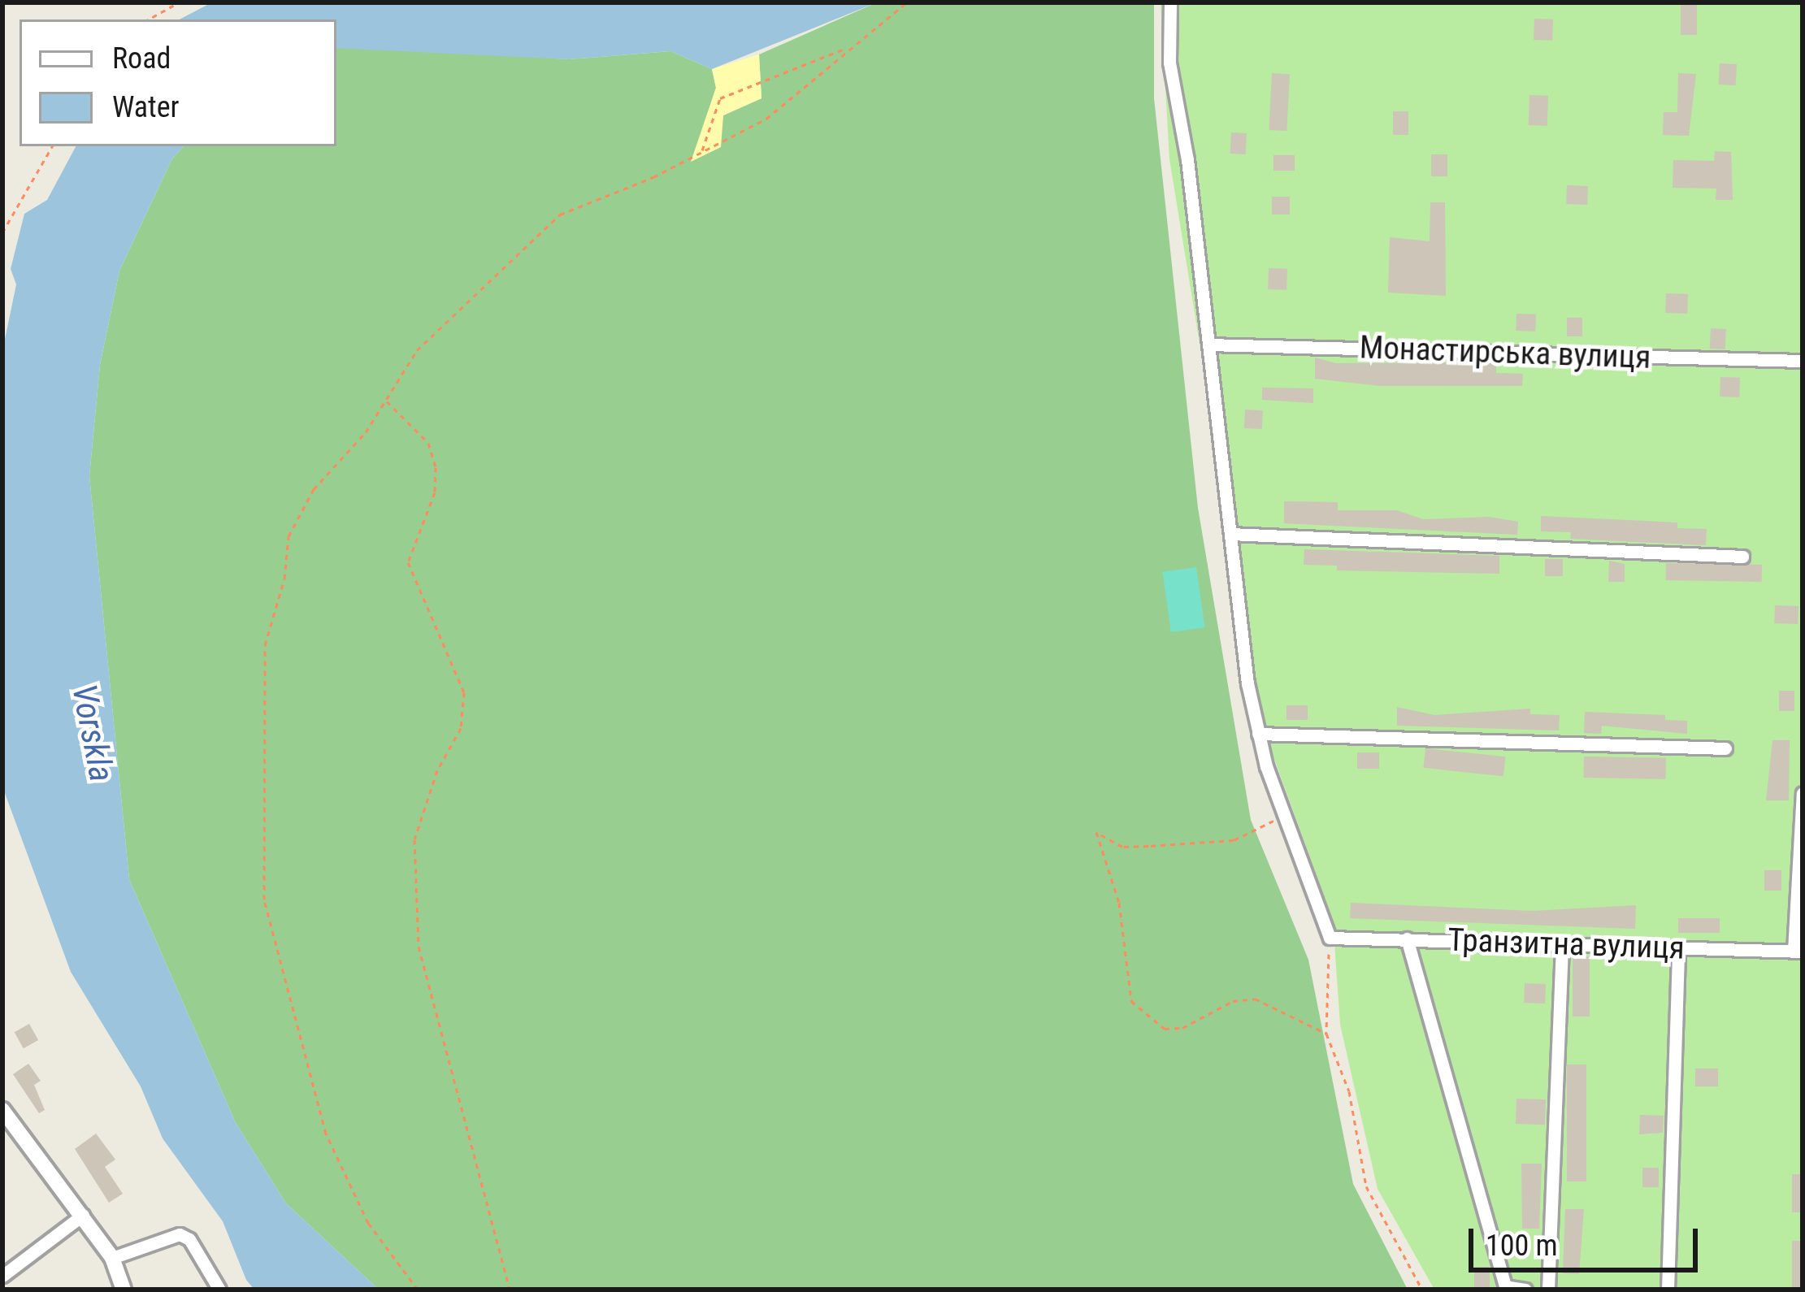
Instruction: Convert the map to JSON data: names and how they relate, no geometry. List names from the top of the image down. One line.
{"streets":{"street":["Монастирська вулиця","Транзитна вулиця"]},"water":["Vorskla"],"legend":["Road","Water"],"scale_bar":"100 m"}
